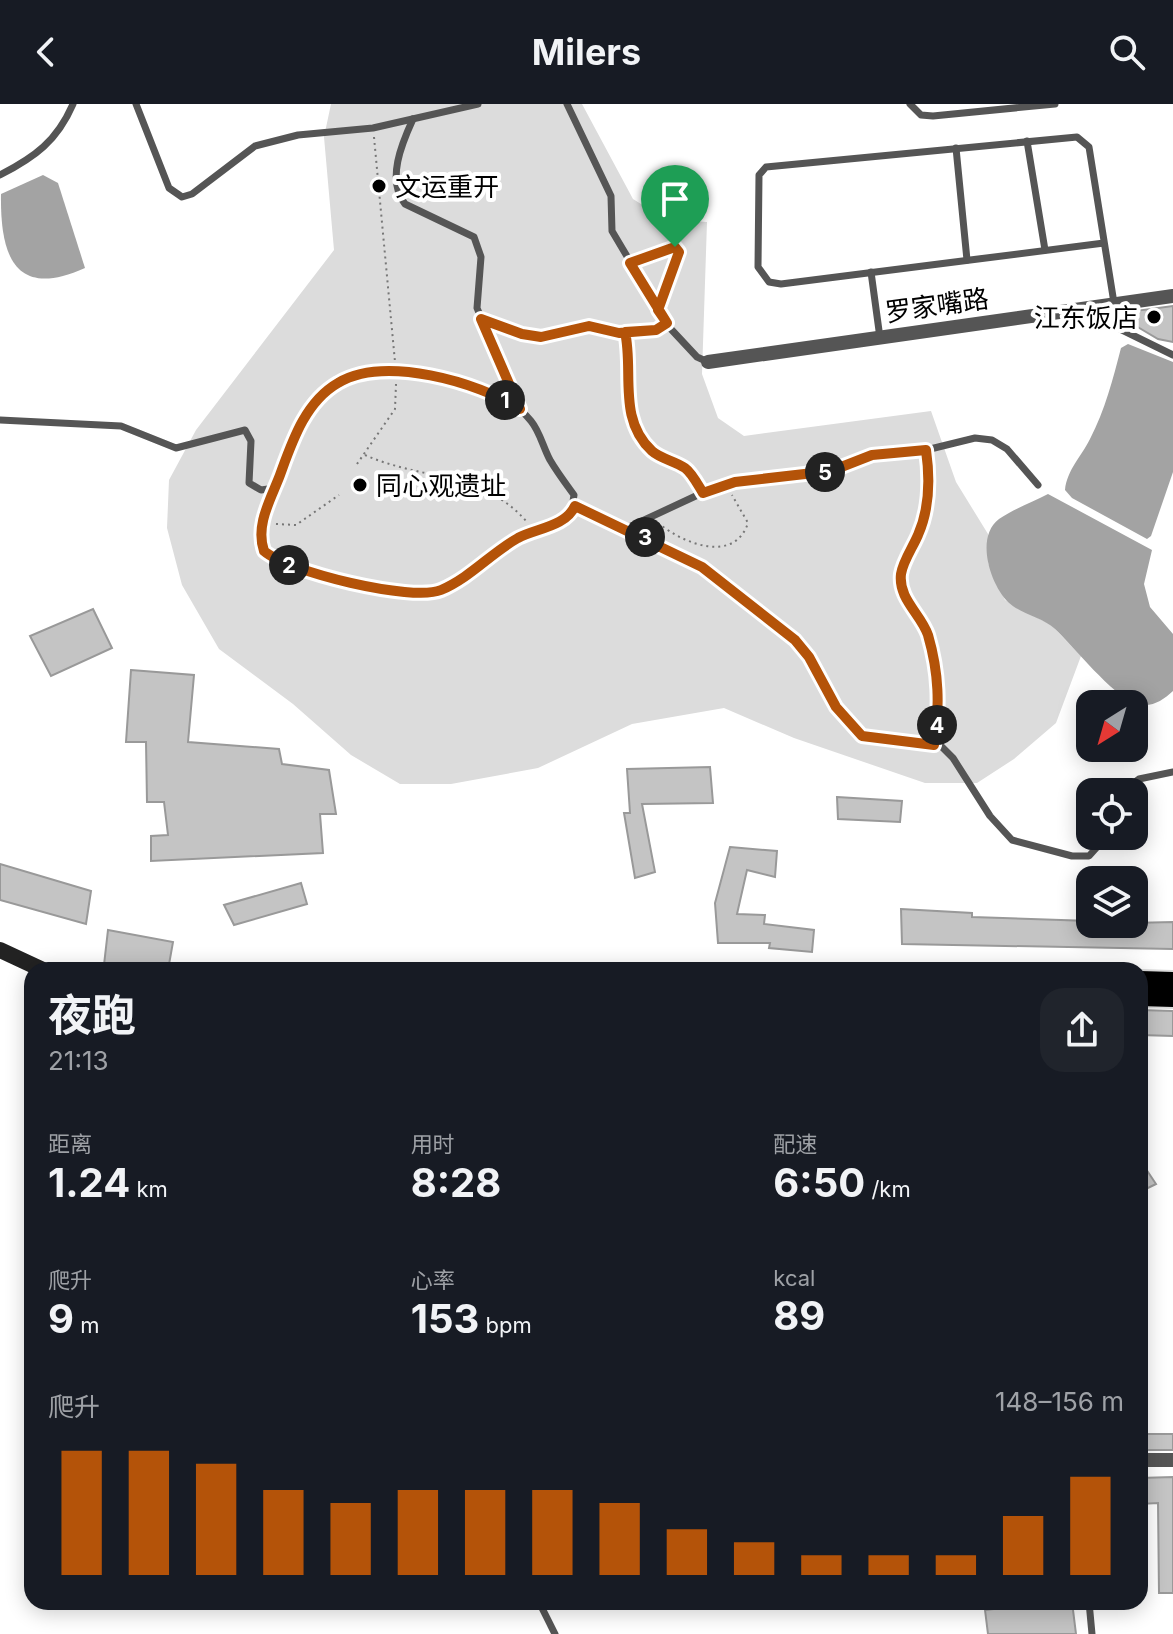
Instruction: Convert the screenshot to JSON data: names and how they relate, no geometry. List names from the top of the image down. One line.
{"streets":{"street":["罗家嘴路"]},"places":["文运重开","江东饭店","同心观遗址"],"north":"bottom left","page":{"header":"Milers","pins":["1","5","3","2","4"],"heading":["夜跑","21:13"],"stats":[["距离","1.24 km"],["用时","8:28"],["配速","6:50 /km"],["爬升","9 m"],["心率","153 bpm"],["kcal","89"]],"chart":["爬升","148–156 m"]}}
